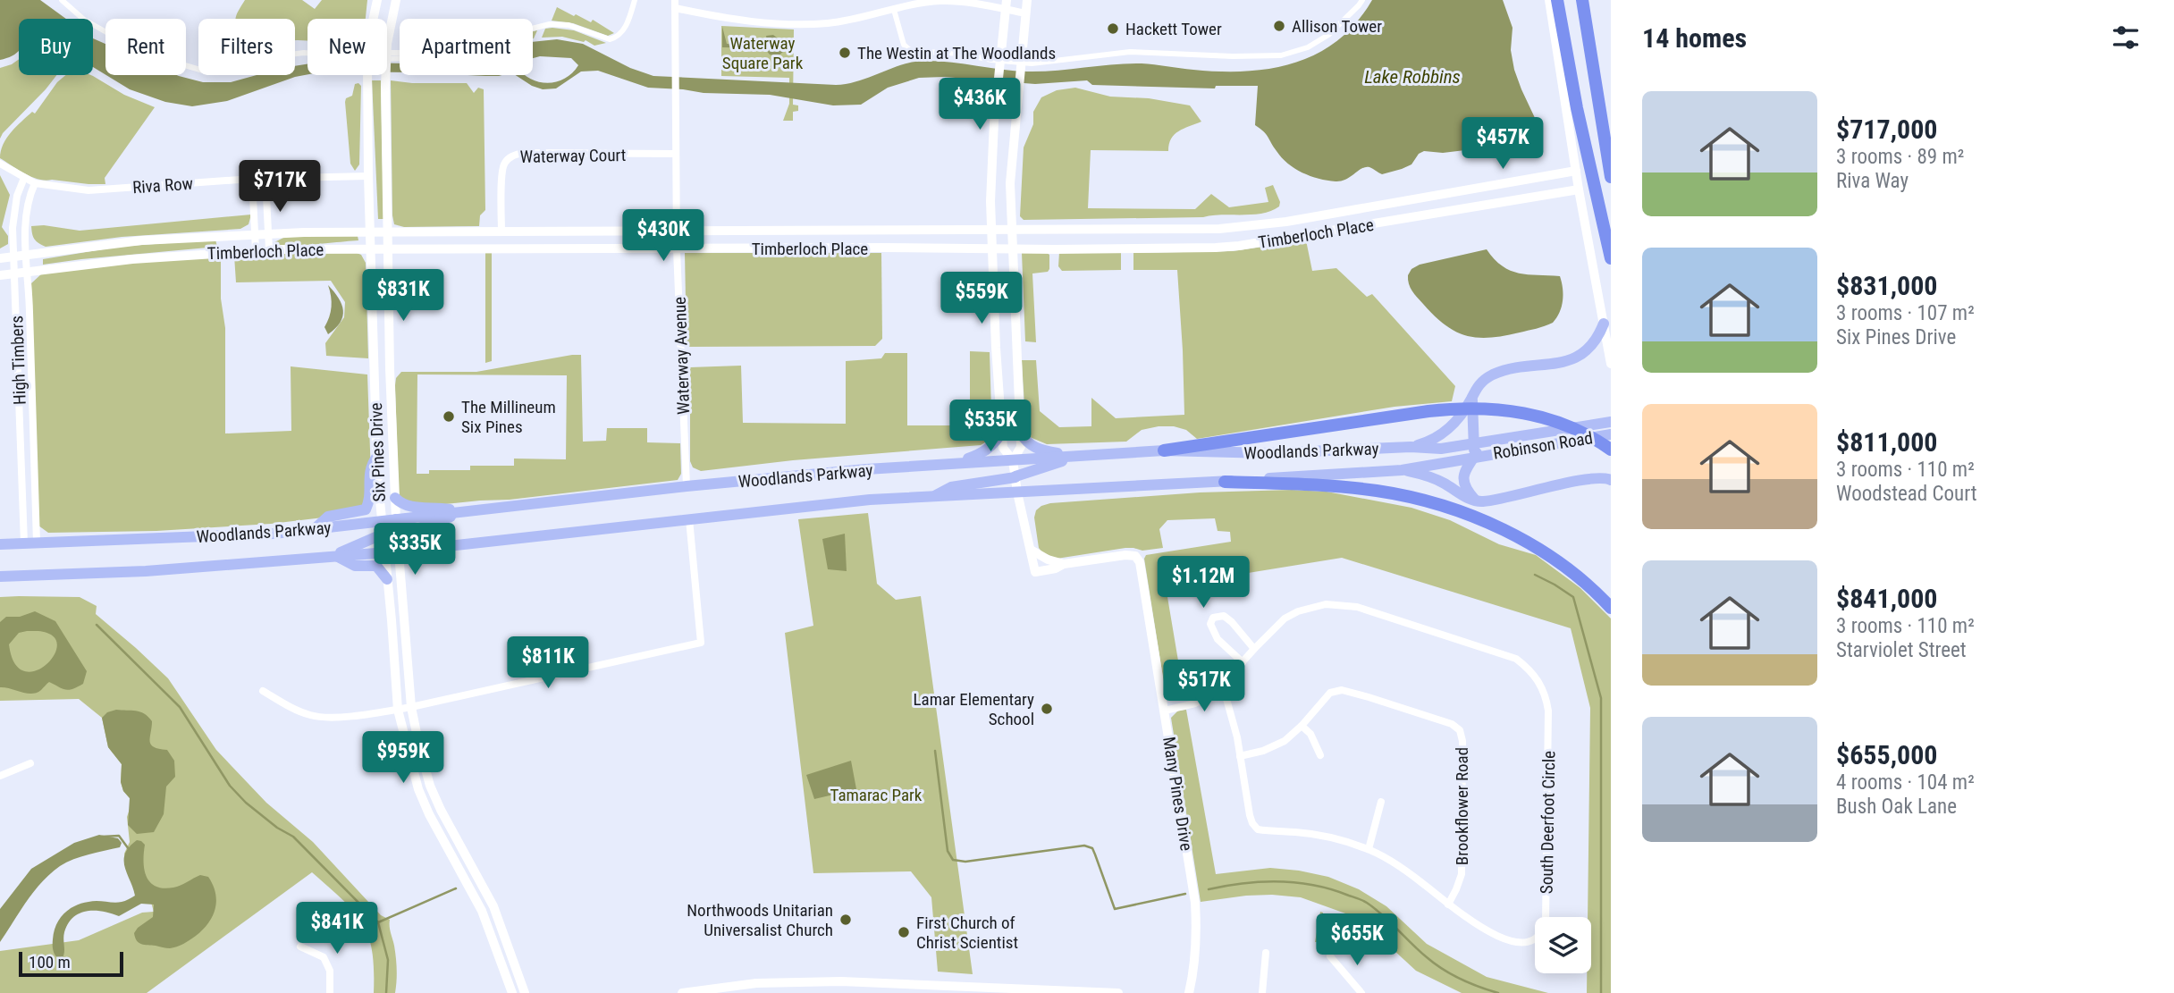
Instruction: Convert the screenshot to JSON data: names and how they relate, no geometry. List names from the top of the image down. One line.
{"streets":{"main road":["Robinson Road","Woodlands Parkway"],"street":["Waterway Court","Riva Row","Timberloch Place","Waterway Avenue","High Timbers","Six Pines Drive","Many Pines Drive","Brookflower Road","South Deerfoot Circle"]},"crossings":[["Waterway Court","Timberloch Place"],["Waterway Court","Waterway Avenue"],["Riva Row","High Timbers"],["Riva Row","Six Pines Drive"],["Timberloch Place","Waterway Avenue"],["Timberloch Place","High Timbers"],["Timberloch Place","Six Pines Drive"],["Waterway Avenue","Woodlands Parkway"],["High Timbers","Woodlands Parkway"],["Robinson Road","Woodlands Parkway"],["Woodlands Parkway","Six Pines Drive"],["Woodlands Parkway","Many Pines Drive"],["Brookflower Road","South Deerfoot Circle"]],"water":["Lake Robbins"],"parks":["Waterway Square Park","Tamarac Park"],"places":["Allison Tower","Hackett Tower","The Westin at The Woodlands","The Millineum Six Pines","Lamar Elementary School","Northwoods Unitarian Universalist Church","First Church of Christ Scientist"],"scale_bar":"100 m","page":{"heading":"14 homes","chip":["Buy","Rent","Filters","New","Apartment"],"list":[{"name":"$717,000","note":"3 rooms · 89 m² · Riva Way"},{"name":"$831,000","note":"3 rooms · 107 m² · Six Pines Drive"},{"name":"$811,000","note":"3 rooms · 110 m² · Woodstead Court"},{"name":"$841,000","note":"3 rooms · 110 m² · Starviolet Street"},{"name":"$655,000","note":"4 rooms · 104 m² · Bush Oak Lane"}],"price":["$436K","$457K","$717K","$430K","$831K","$559K","$535K","$335K","$1.12M","$811K","$517K","$959K","$841K","$655K"],"scale":"100 m"}}
